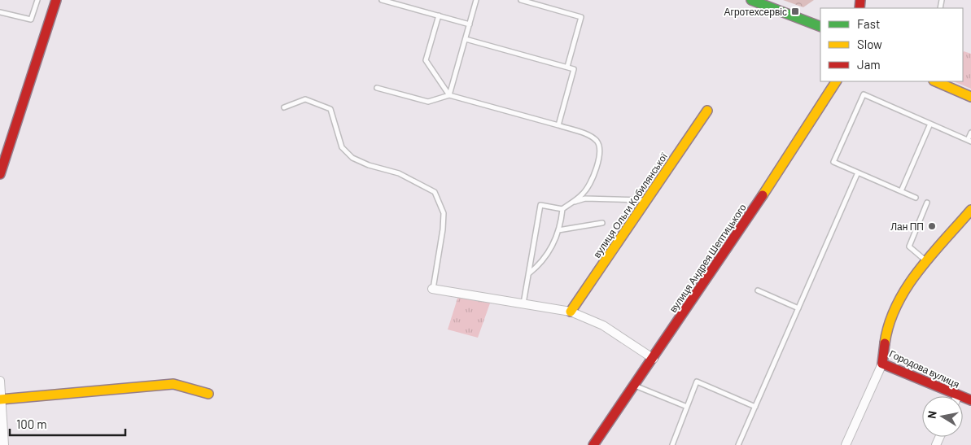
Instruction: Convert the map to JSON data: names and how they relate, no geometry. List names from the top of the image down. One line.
{"streets":{"street":["вулиця Ольги Кобилянської","вулиця Андрея Шептицького","Городова вулиця"]},"places":{"transit":["Агротехсервіс"],"other":["Лан ПП"]},"legend":["Fast","Slow","Jam"],"scale_bar":"100 m","north":"left"}
